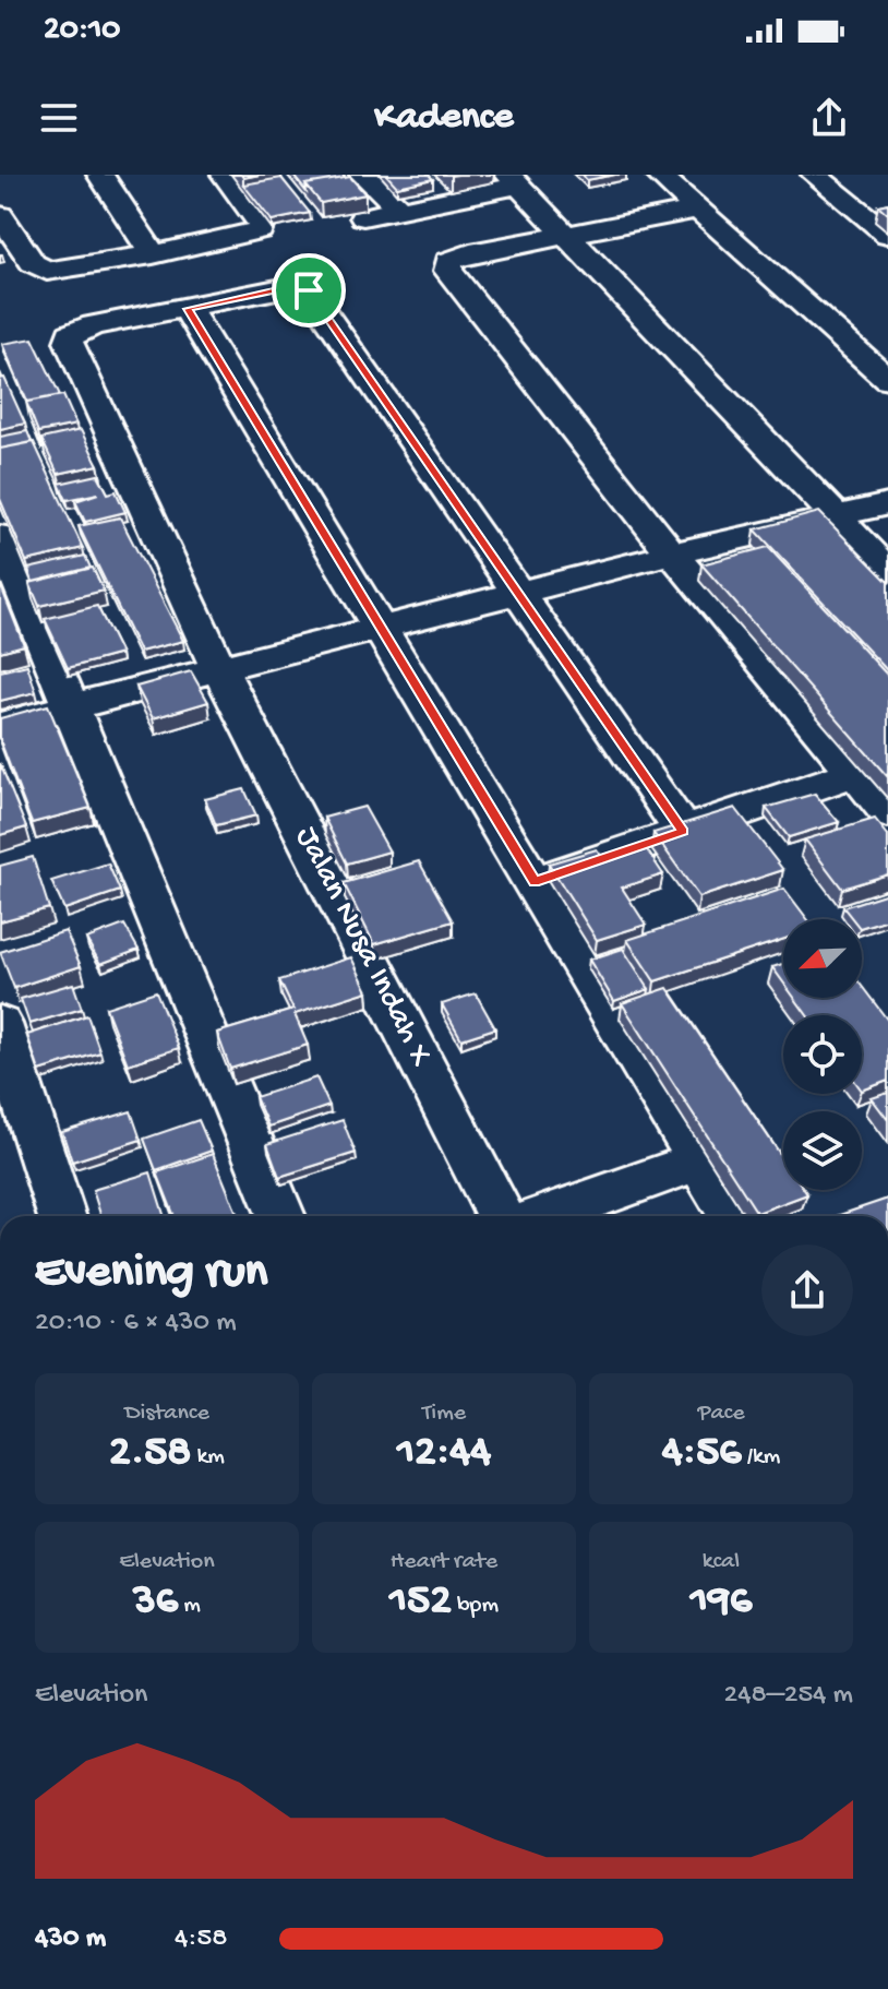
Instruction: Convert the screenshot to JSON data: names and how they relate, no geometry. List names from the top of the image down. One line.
{"streets":{"street":["Jalan Nusa Indah X"]},"north":"bottom left","page":{"status":"20:10","header":"Kadence","heading":["Evening run","20:10 · 6 × 430 m"],"stats":[["Distance","2.58 km"],["Time","12:44"],["Pace","4:56 /km"],["Elevation","36 m"],["Heart rate","152 bpm"],["kcal","196"]],"chart":["Elevation","248–254 m"],"list":[{"name":"430 m","note":"4:58"}]}}
